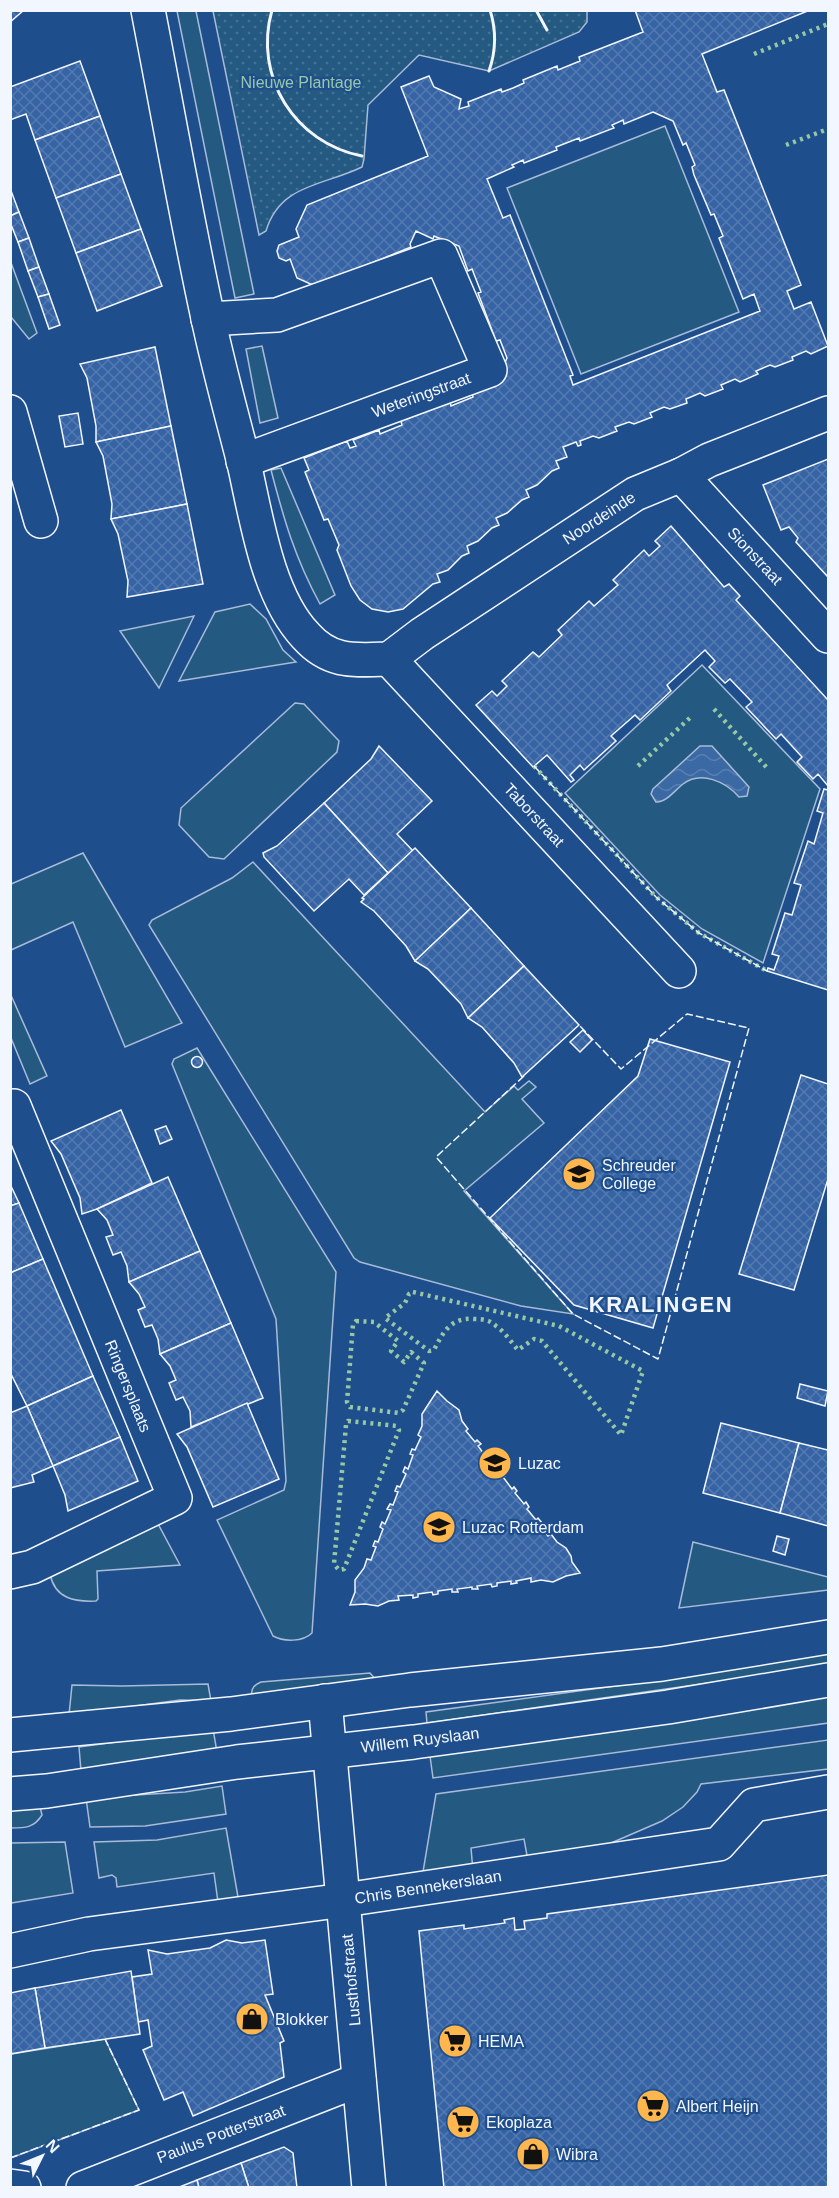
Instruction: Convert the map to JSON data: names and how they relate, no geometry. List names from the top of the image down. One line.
{"streets":{"street":["Weteringstraat","Noordeinde","Sionstraat","Taborstraat","Ringersplaats","Willem Ruyslaan","Chris Bennekerslaan","Lusthofstraat","Paulus Potterstraat"]},"crossings":[["Noordeinde","Sionstraat"],["Noordeinde","Taborstraat"],["Willem Ruyslaan","Lusthofstraat"],["Chris Bennekerslaan","Lusthofstraat"],["Lusthofstraat","Paulus Potterstraat"]],"districts":["KRALINGEN"],"parks":["Nieuwe Plantage"],"places":{"school or university":["Schreuder College","Luzac","Luzac Rotterdam"],"shop":["Blokker","Wibra"],"supermarket":["HEMA","Albert Heijn","Ekoplaza"]},"north":"top right"}
